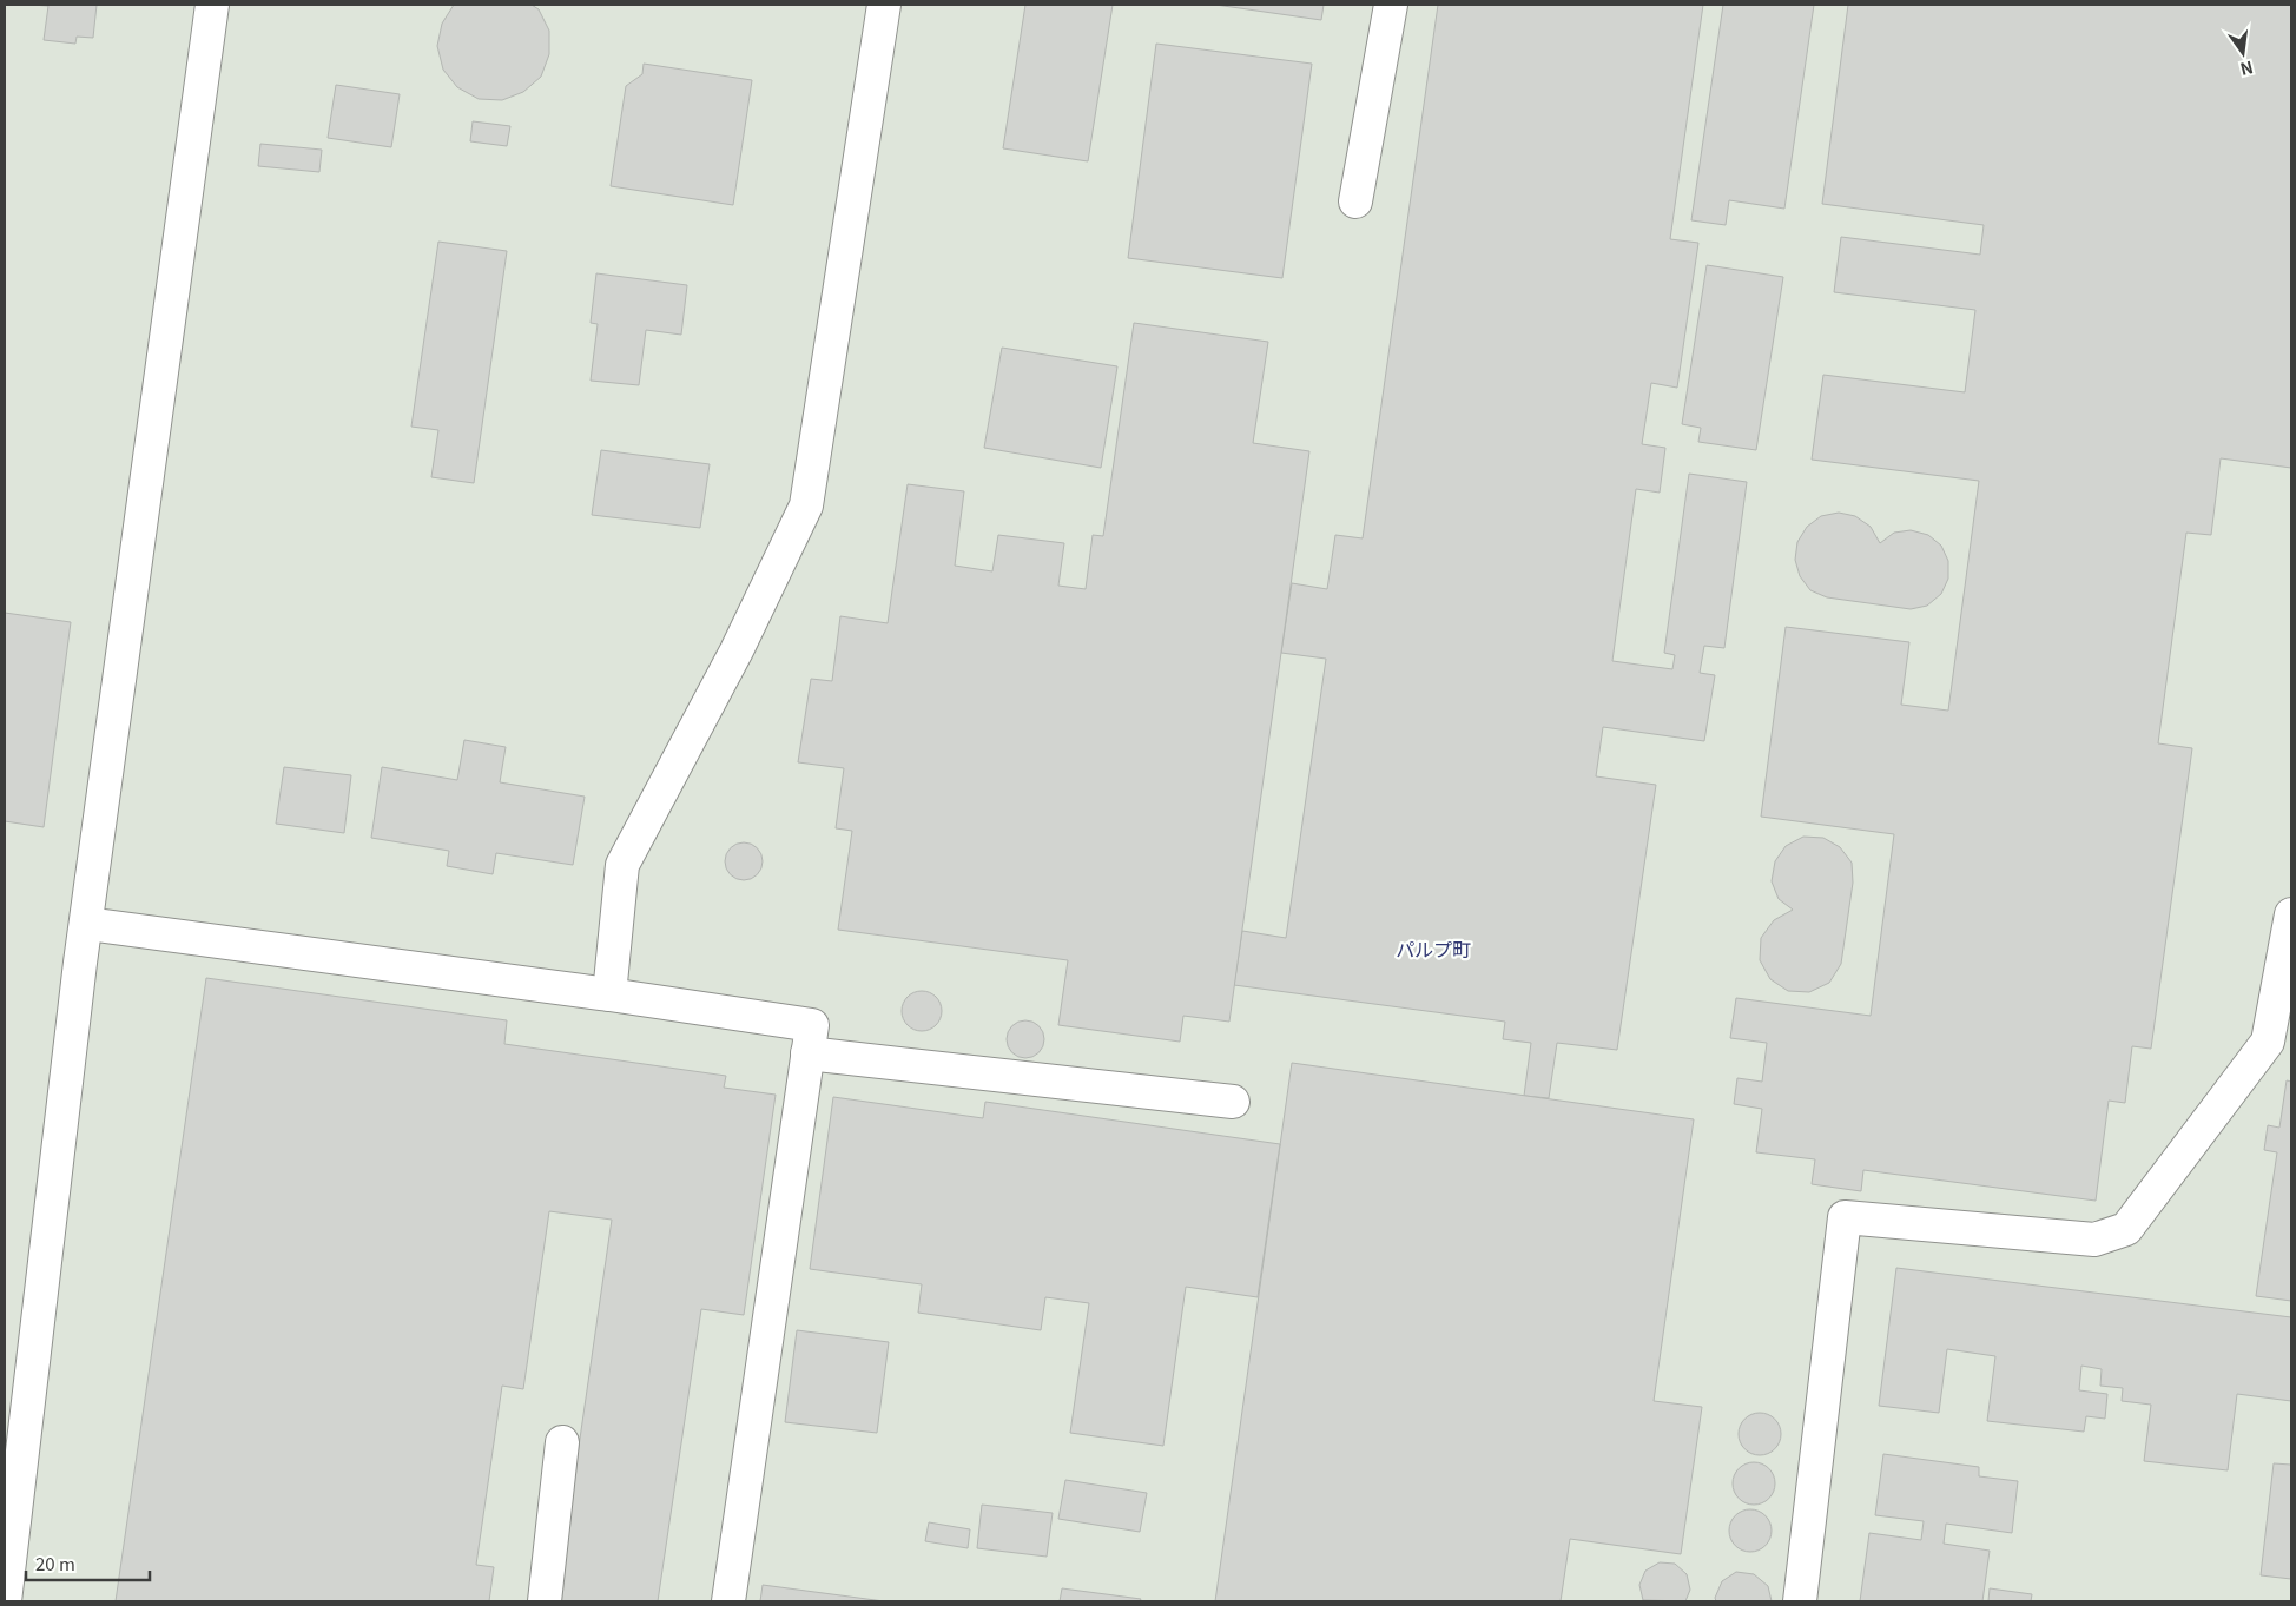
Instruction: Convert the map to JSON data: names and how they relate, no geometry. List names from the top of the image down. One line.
{"districts":["パルプ町"],"scale_bar":"20 m","north":"bottom"}
